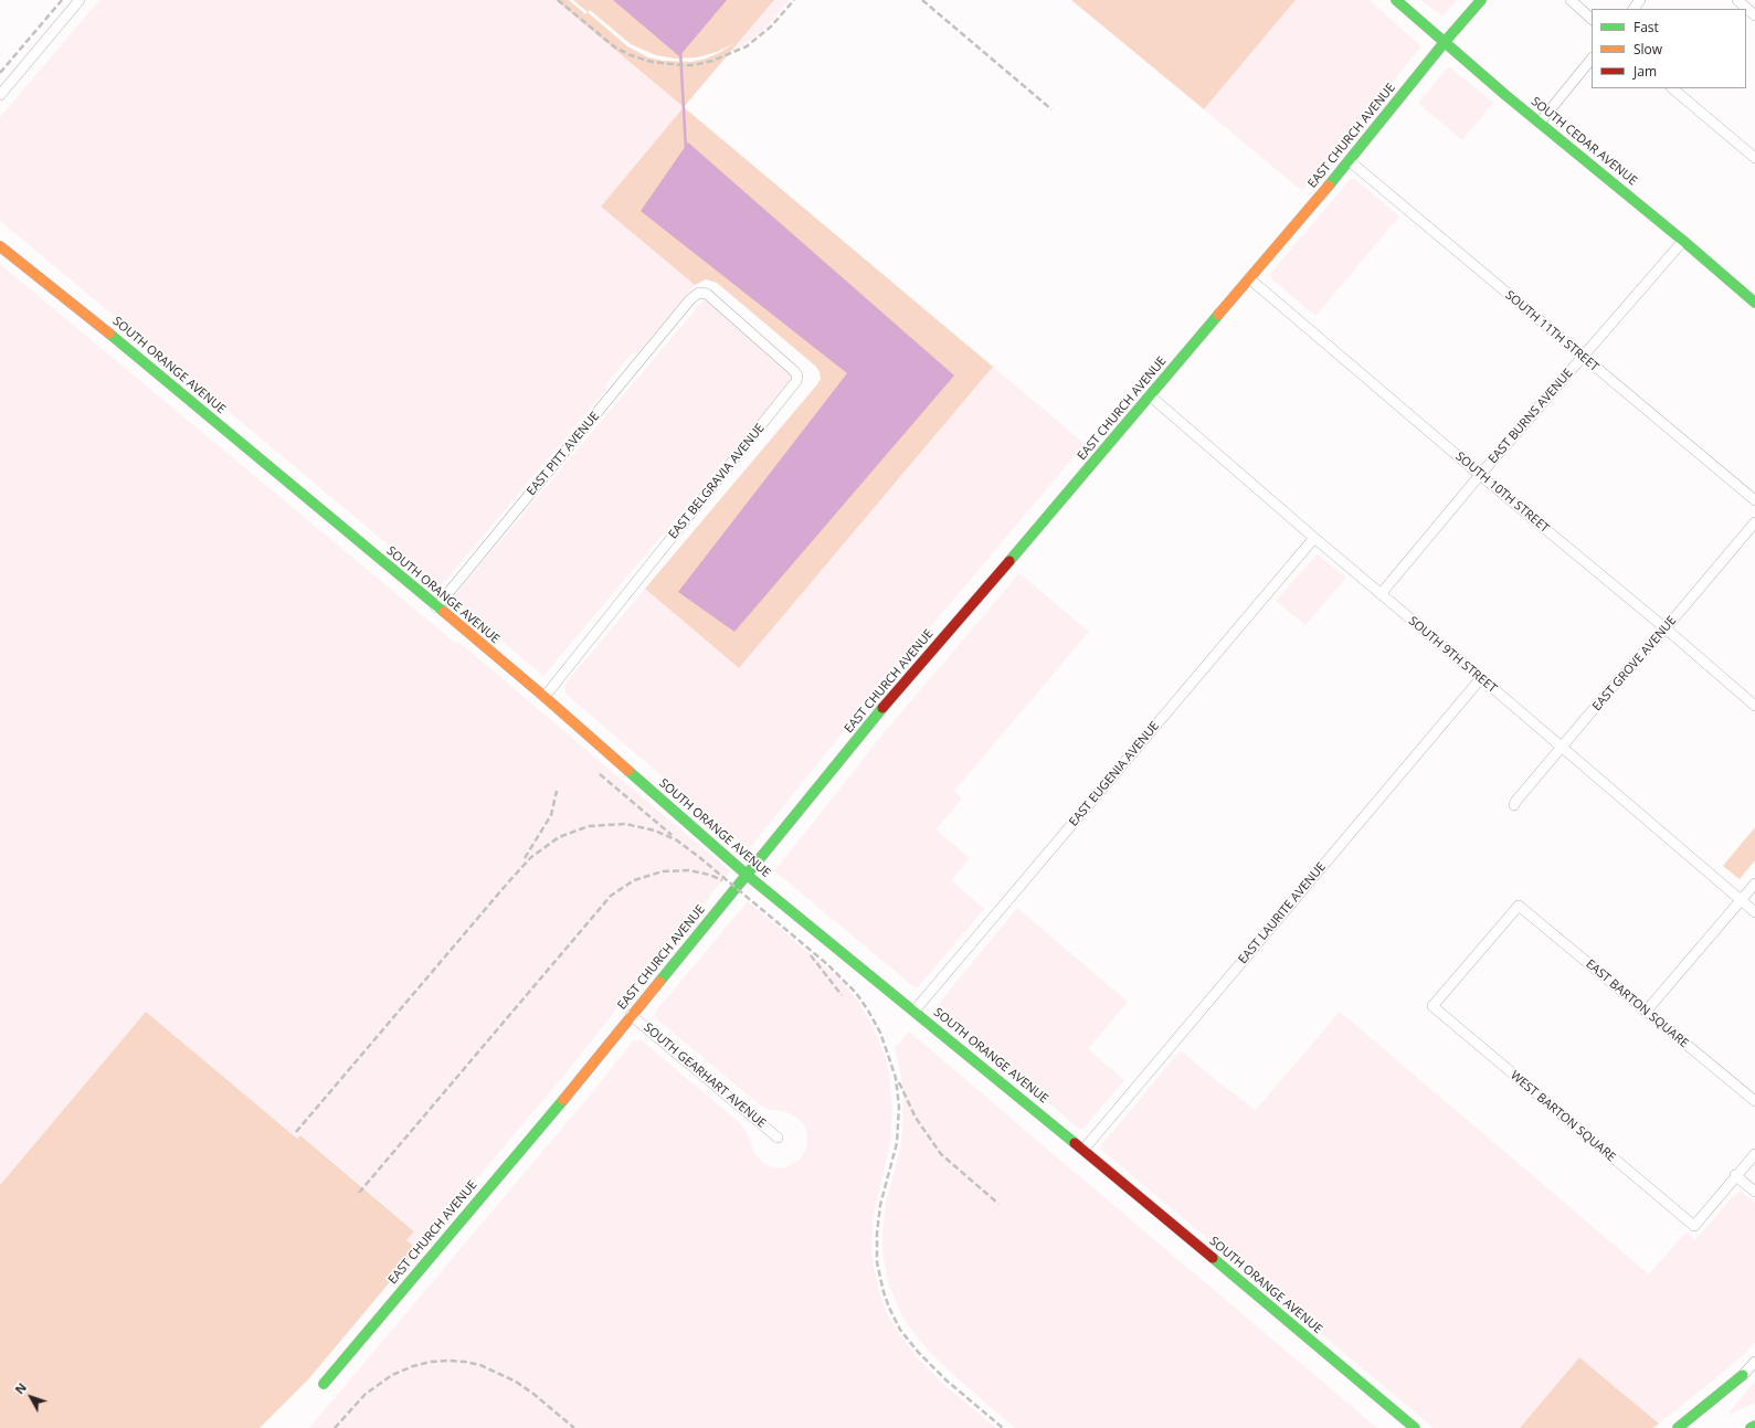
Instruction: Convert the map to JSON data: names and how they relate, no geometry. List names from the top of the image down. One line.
{"streets":{"main road":["EAST CHURCH AVENUE","SOUTH CEDAR AVENUE","SOUTH ORANGE AVENUE"],"street":["SOUTH 11TH STREET","EAST BURNS AVENUE","EAST PITT AVENUE","EAST BELGRAVIA AVENUE","SOUTH 10TH STREET","SOUTH 9TH STREET","EAST GROVE AVENUE","EAST EUGENIA AVENUE","EAST LAURITE AVENUE","EAST BARTON SQUARE","SOUTH GEARHART AVENUE","WEST BARTON SQUARE"]},"crossings":[["EAST CHURCH AVENUE","SOUTH CEDAR AVENUE"],["EAST CHURCH AVENUE","SOUTH 11TH STREET"],["EAST CHURCH AVENUE","SOUTH ORANGE AVENUE"],["EAST CHURCH AVENUE","SOUTH 10TH STREET"],["EAST CHURCH AVENUE","SOUTH 9TH STREET"],["EAST CHURCH AVENUE","SOUTH GEARHART AVENUE"],["SOUTH CEDAR AVENUE","EAST BURNS AVENUE"],["SOUTH 11TH STREET","EAST BURNS AVENUE"],["SOUTH ORANGE AVENUE","EAST PITT AVENUE"],["SOUTH ORANGE AVENUE","EAST BELGRAVIA AVENUE"],["SOUTH ORANGE AVENUE","EAST EUGENIA AVENUE"],["SOUTH ORANGE AVENUE","EAST LAURITE AVENUE"],["EAST BURNS AVENUE","SOUTH 10TH STREET"],["EAST BURNS AVENUE","SOUTH 9TH STREET"],["EAST PITT AVENUE","EAST BELGRAVIA AVENUE"],["SOUTH 10TH STREET","EAST GROVE AVENUE"],["SOUTH 9TH STREET","EAST GROVE AVENUE"],["SOUTH 9TH STREET","EAST EUGENIA AVENUE"],["SOUTH 9TH STREET","EAST LAURITE AVENUE"],["EAST BARTON SQUARE","WEST BARTON SQUARE"]],"legend":["Fast","Slow","Jam"],"north":"top left"}
